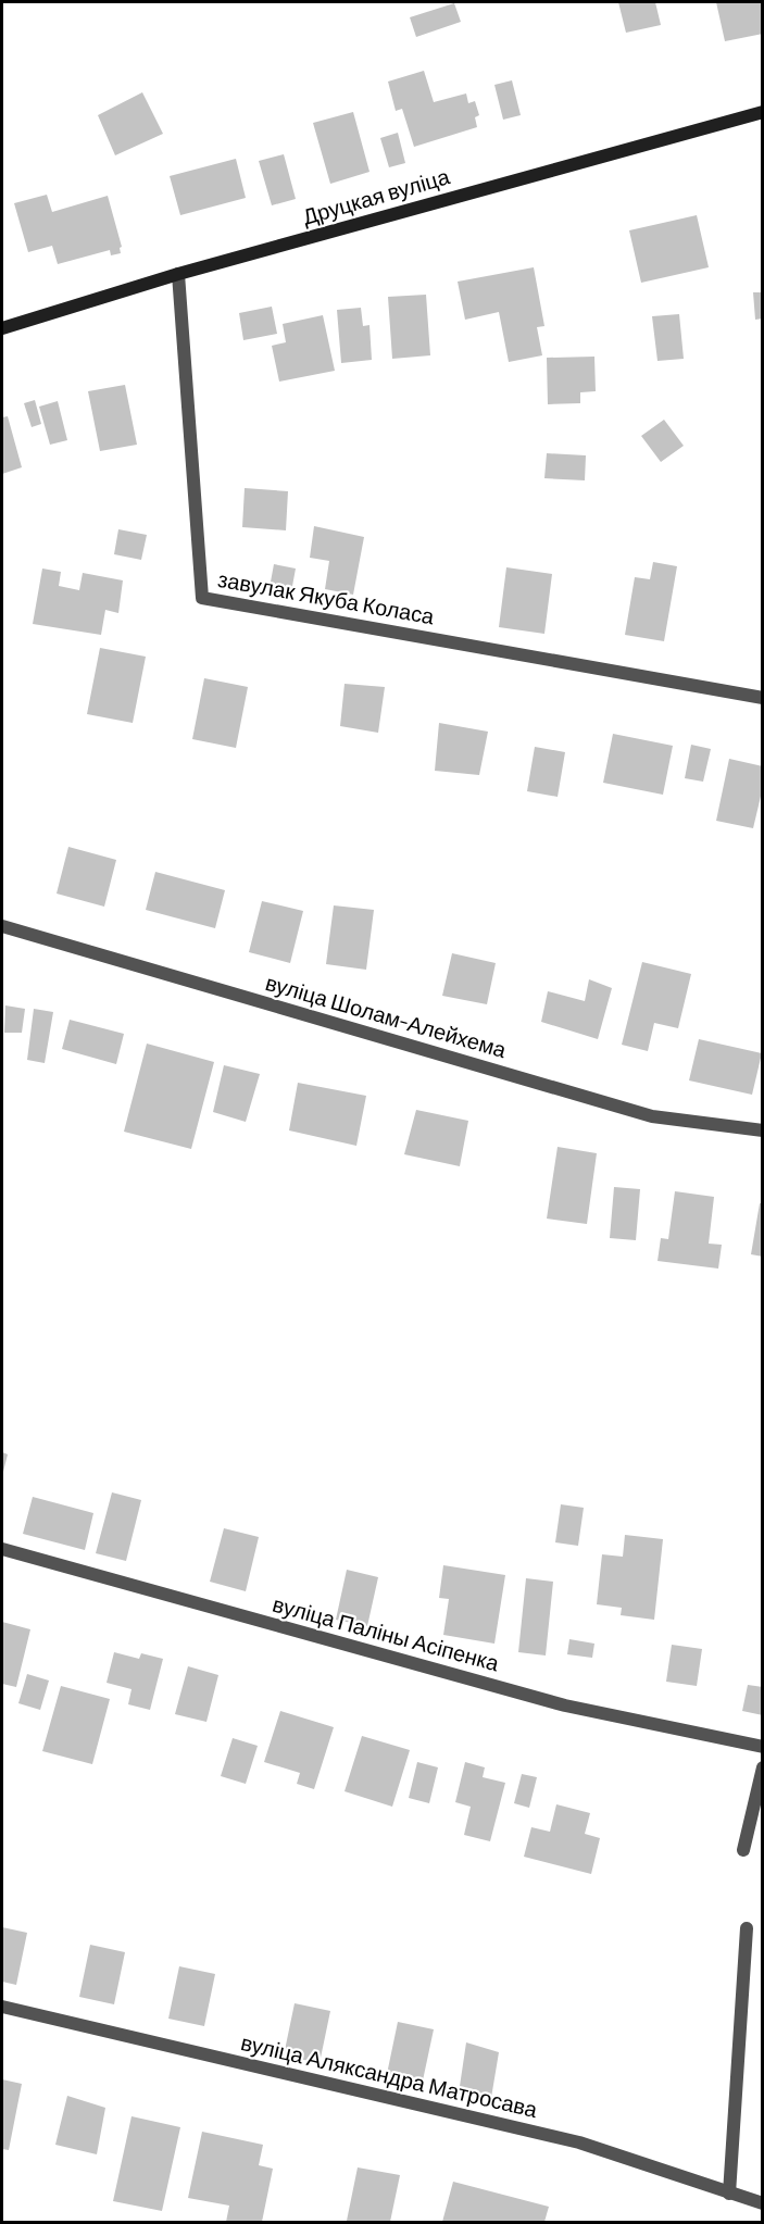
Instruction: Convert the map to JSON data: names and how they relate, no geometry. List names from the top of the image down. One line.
{"streets":{"main road":["Друцкая вуліца"],"street":["завулак Якуба Коласа","вуліца Шолам-Алейхема","вуліца Паліны Асіпенка","вуліца Аляксандра Матросава"]},"crossings":[["Друцкая вуліца","завулак Якуба Коласа"]]}
